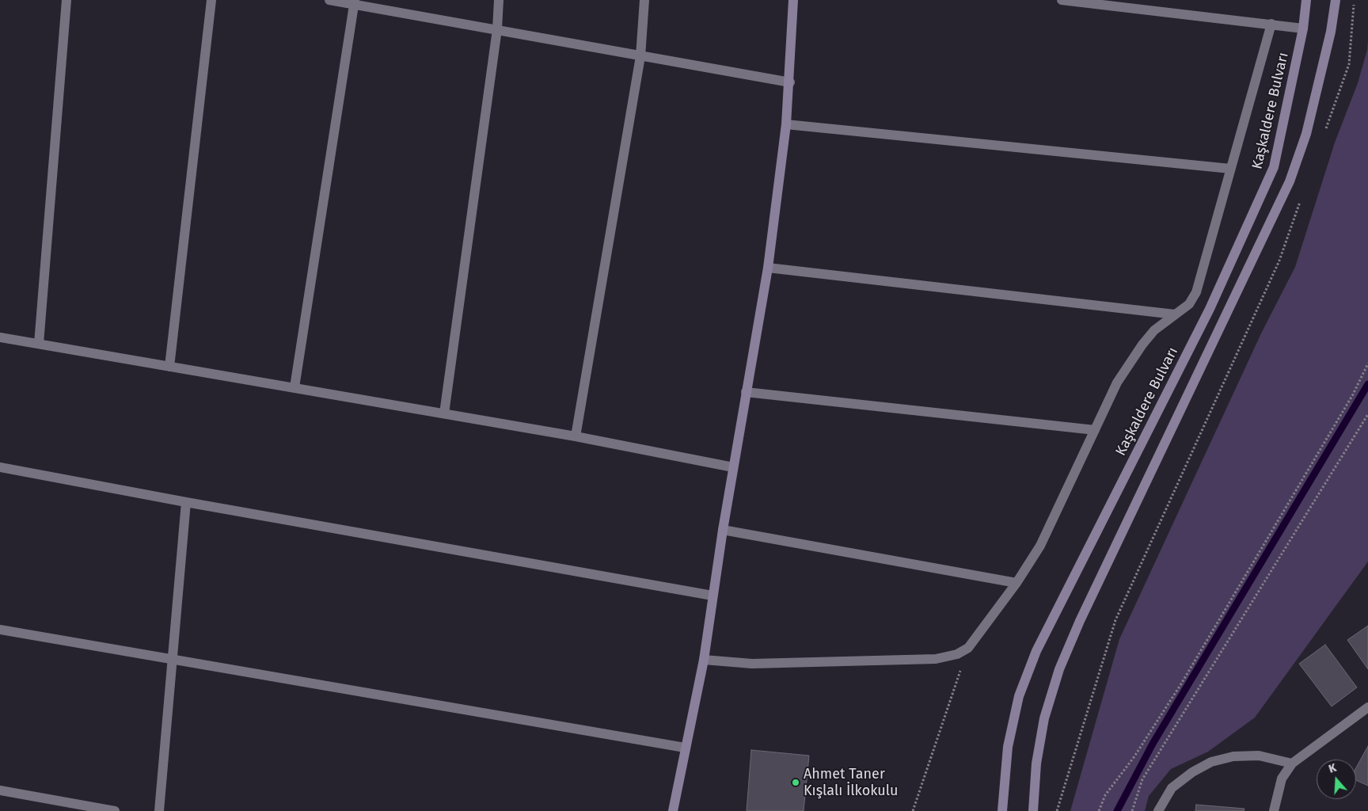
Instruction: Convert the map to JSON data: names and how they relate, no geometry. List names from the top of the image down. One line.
{"streets":{"main road":["Kaşkaldere Bulvarı"]},"places":["Ahmet Taner Kışlalı İlkokulu"],"north":"top"}
